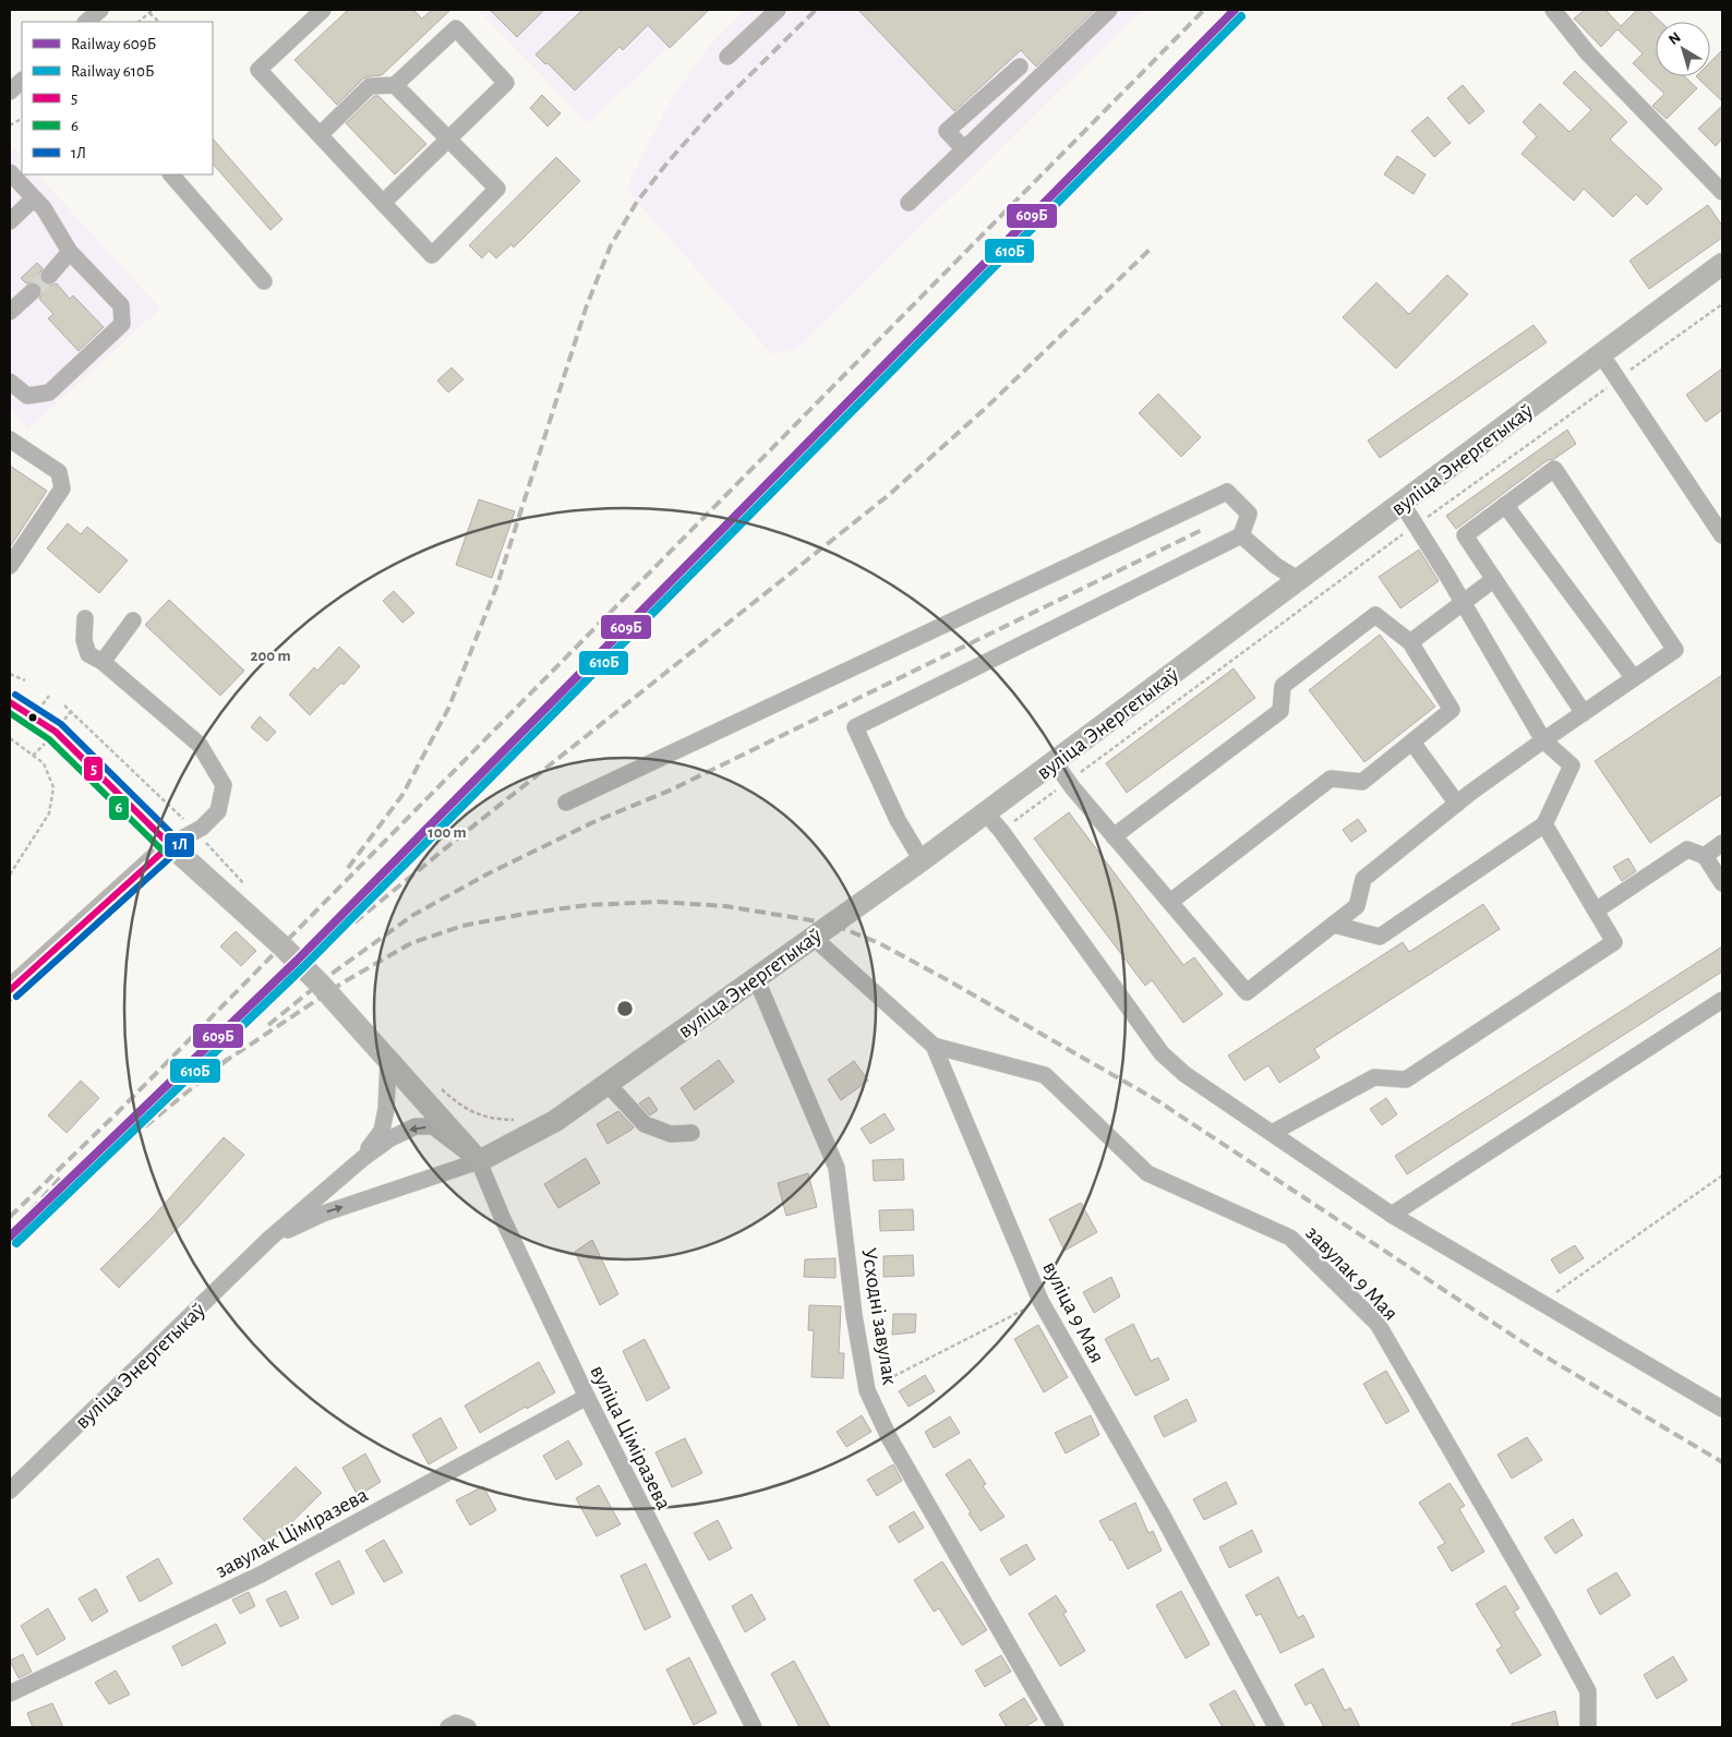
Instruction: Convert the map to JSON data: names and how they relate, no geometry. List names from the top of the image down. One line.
{"streets":{"main road":["вуліца Энергетыкаў"],"street":["завулак 9 Мая","вуліца 9 Мая","Усходні завулак","вуліца Ціміразева","завулак Ціміразева"]},"crossings":[["вуліца Энергетыкаў","вуліца 9 Мая"],["вуліца Энергетыкаў","Усходні завулак"],["вуліца Энергетыкаў","вуліца Ціміразева"],["завулак 9 Мая","вуліца 9 Мая"],["вуліца Ціміразева","завулак Ціміразева"]],"lines":["rail line 609Б","rail line 610Б","transit line 1Л","transit line 5","transit line 6"],"legend":["Railway 609Б","Railway 610Б","5","6","1Л"],"north":"top left","rings":["200 m","100 m"]}
